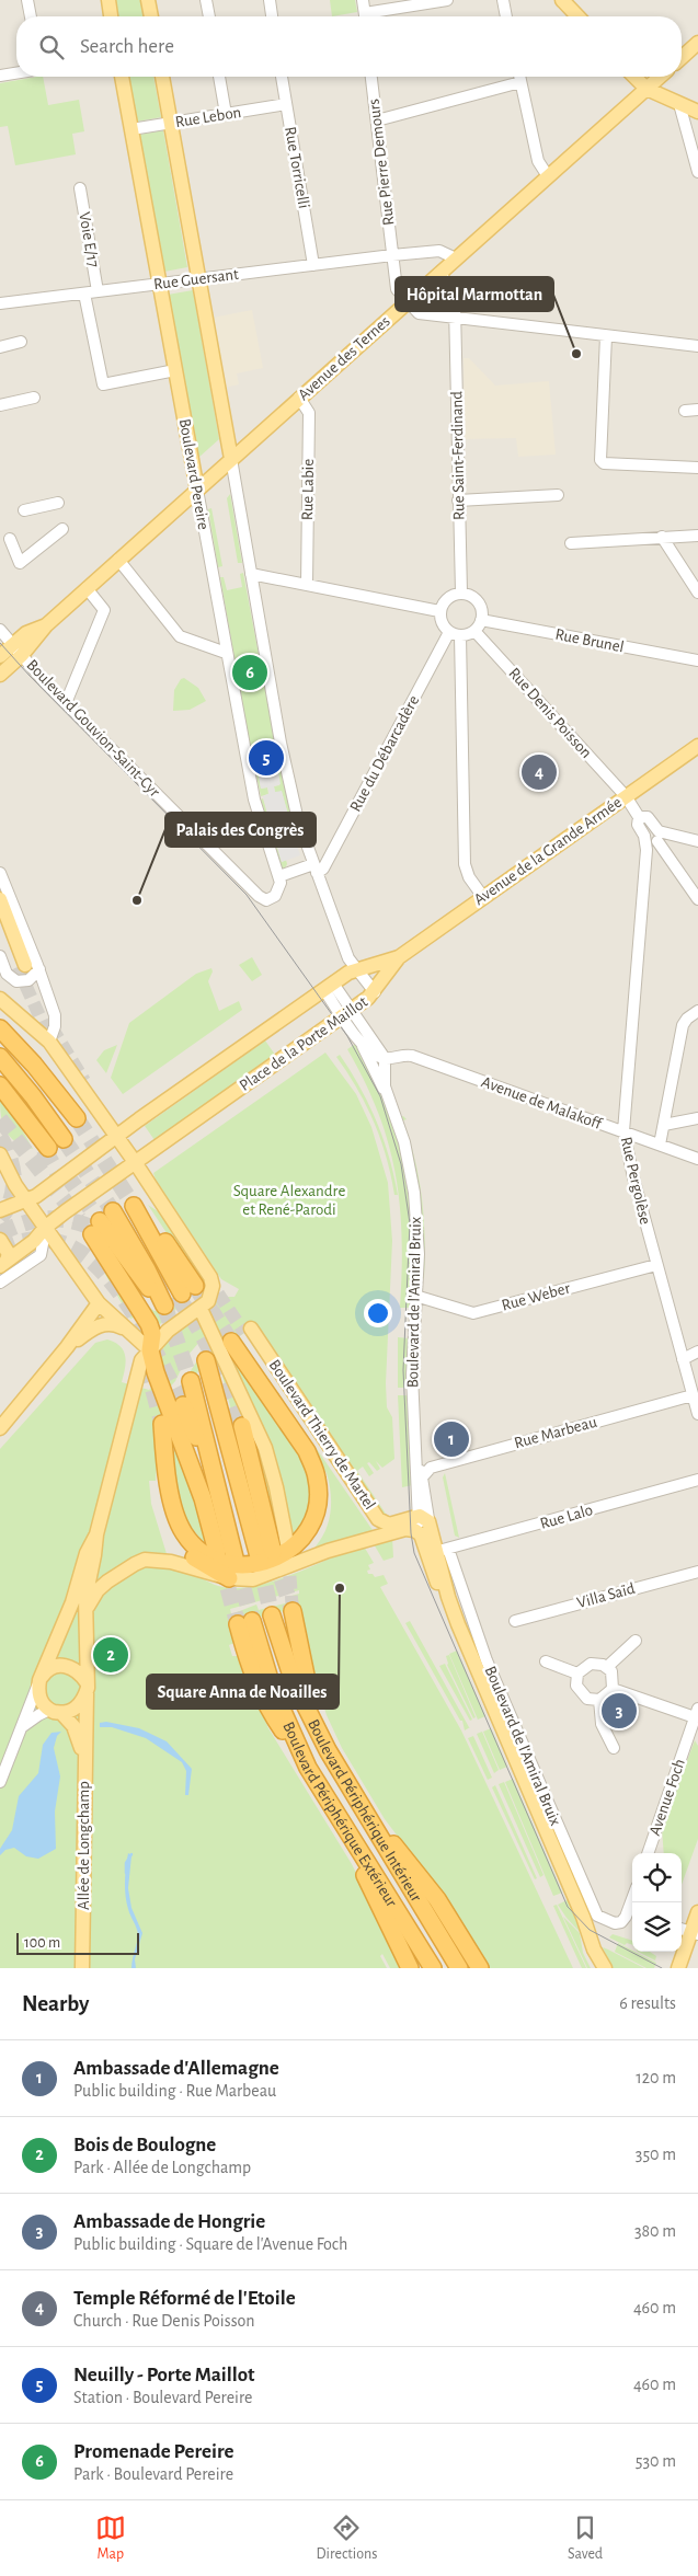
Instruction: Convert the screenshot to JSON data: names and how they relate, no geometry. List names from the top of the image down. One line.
{"streets":{"highway":["Boulevard Périphérique Intérieur","Boulevard Périphérique Extérieur"],"main road":["Avenue des Ternes","Boulevard Pereire","Avenue de la Grande Armée","Place de la Porte Maillot","Boulevard de l'Amiral Bruix","Boulevard Thierry de Martel","Allée de Longchamp"],"street":["Rue Lebon","Rue Pierre Demours","Rue Torricelli","Voie E/17","Rue Guersant","Rue Saint-Ferdinand","Rue Labie","Rue Brunel","Rue Denis Poisson","Boulevard Gouvion-Saint-Cyr","Rue du Débarcadère","Avenue de Malakoff","Rue Pergolèse","Rue Weber","Rue Marbeau","Rue Lalo","Villa Saïd","Avenue Foch"]},"crossings":[["Rue Lebon","Rue Torricelli"],["Rue Lebon","Boulevard Pereire"],["Rue Pierre Demours","Rue Guersant"],["Rue Pierre Demours","Avenue des Ternes"],["Rue Torricelli","Rue Guersant"],["Voie E/17","Rue Guersant"],["Rue Guersant","Avenue des Ternes"],["Rue Guersant","Boulevard Pereire"],["Avenue des Ternes","Rue Saint-Ferdinand"],["Avenue des Ternes","Boulevard Pereire"],["Avenue des Ternes","Rue Labie"],["Avenue des Ternes","Boulevard Gouvion-Saint-Cyr"],["Rue Saint-Ferdinand","Rue Brunel"],["Rue Saint-Ferdinand","Rue Denis Poisson"],["Rue Saint-Ferdinand","Rue du Débarcadère"],["Boulevard Pereire","Boulevard Gouvion-Saint-Cyr"],["Rue Brunel","Rue Denis Poisson"],["Rue Brunel","Rue du Débarcadère"],["Rue Denis Poisson","Rue du Débarcadère"],["Rue Denis Poisson","Avenue de la Grande Armée"],["Rue Denis Poisson","Rue Pergolèse"],["Avenue de la Grande Armée","Place de la Porte Maillot"],["Place de la Porte Maillot","Boulevard de l'Amiral Bruix"],["Avenue de Malakoff","Rue Pergolèse"],["Avenue de Malakoff","Boulevard de l'Amiral Bruix"],["Rue Pergolèse","Rue Weber"],["Rue Pergolèse","Rue Marbeau"],["Rue Weber","Boulevard de l'Amiral Bruix"],["Boulevard de l'Amiral Bruix","Rue Marbeau"],["Boulevard de l'Amiral Bruix","Boulevard Thierry de Martel"],["Boulevard de l'Amiral Bruix","Rue Lalo"]],"parks":["Square Alexandre et René-Parodi"],"places":["Hôpital Marmottan","Palais des Congrès","Square Anna de Noailles"],"scale_bar":"100 m","page":{"search":"Search here","pins":["6","5","4","1","2","3"],"scale":"100 m","heading":["Nearby","6 results"],"list":[{"mark":"1","name":"Ambassade d'Allemagne","note":"Public building · Rue Marbeau","value":"120 m"},{"mark":"2","name":"Bois de Boulogne","note":"Park · Allée de Longchamp","value":"350 m"},{"mark":"3","name":"Ambassade de Hongrie","note":"Public building · Square de l'Avenue Foch","value":"380 m"},{"mark":"4","name":"Temple Réformé de l'Etoile","note":"Church · Rue Denis Poisson","value":"460 m"},{"mark":"5","name":"Neuilly - Porte Maillot","note":"Station · Boulevard Pereire","value":"460 m"},{"mark":"6","name":"Promenade Pereire","note":"Park · Boulevard Pereire","value":"530 m"}],"nav":["Map","Directions","Saved"]}}
